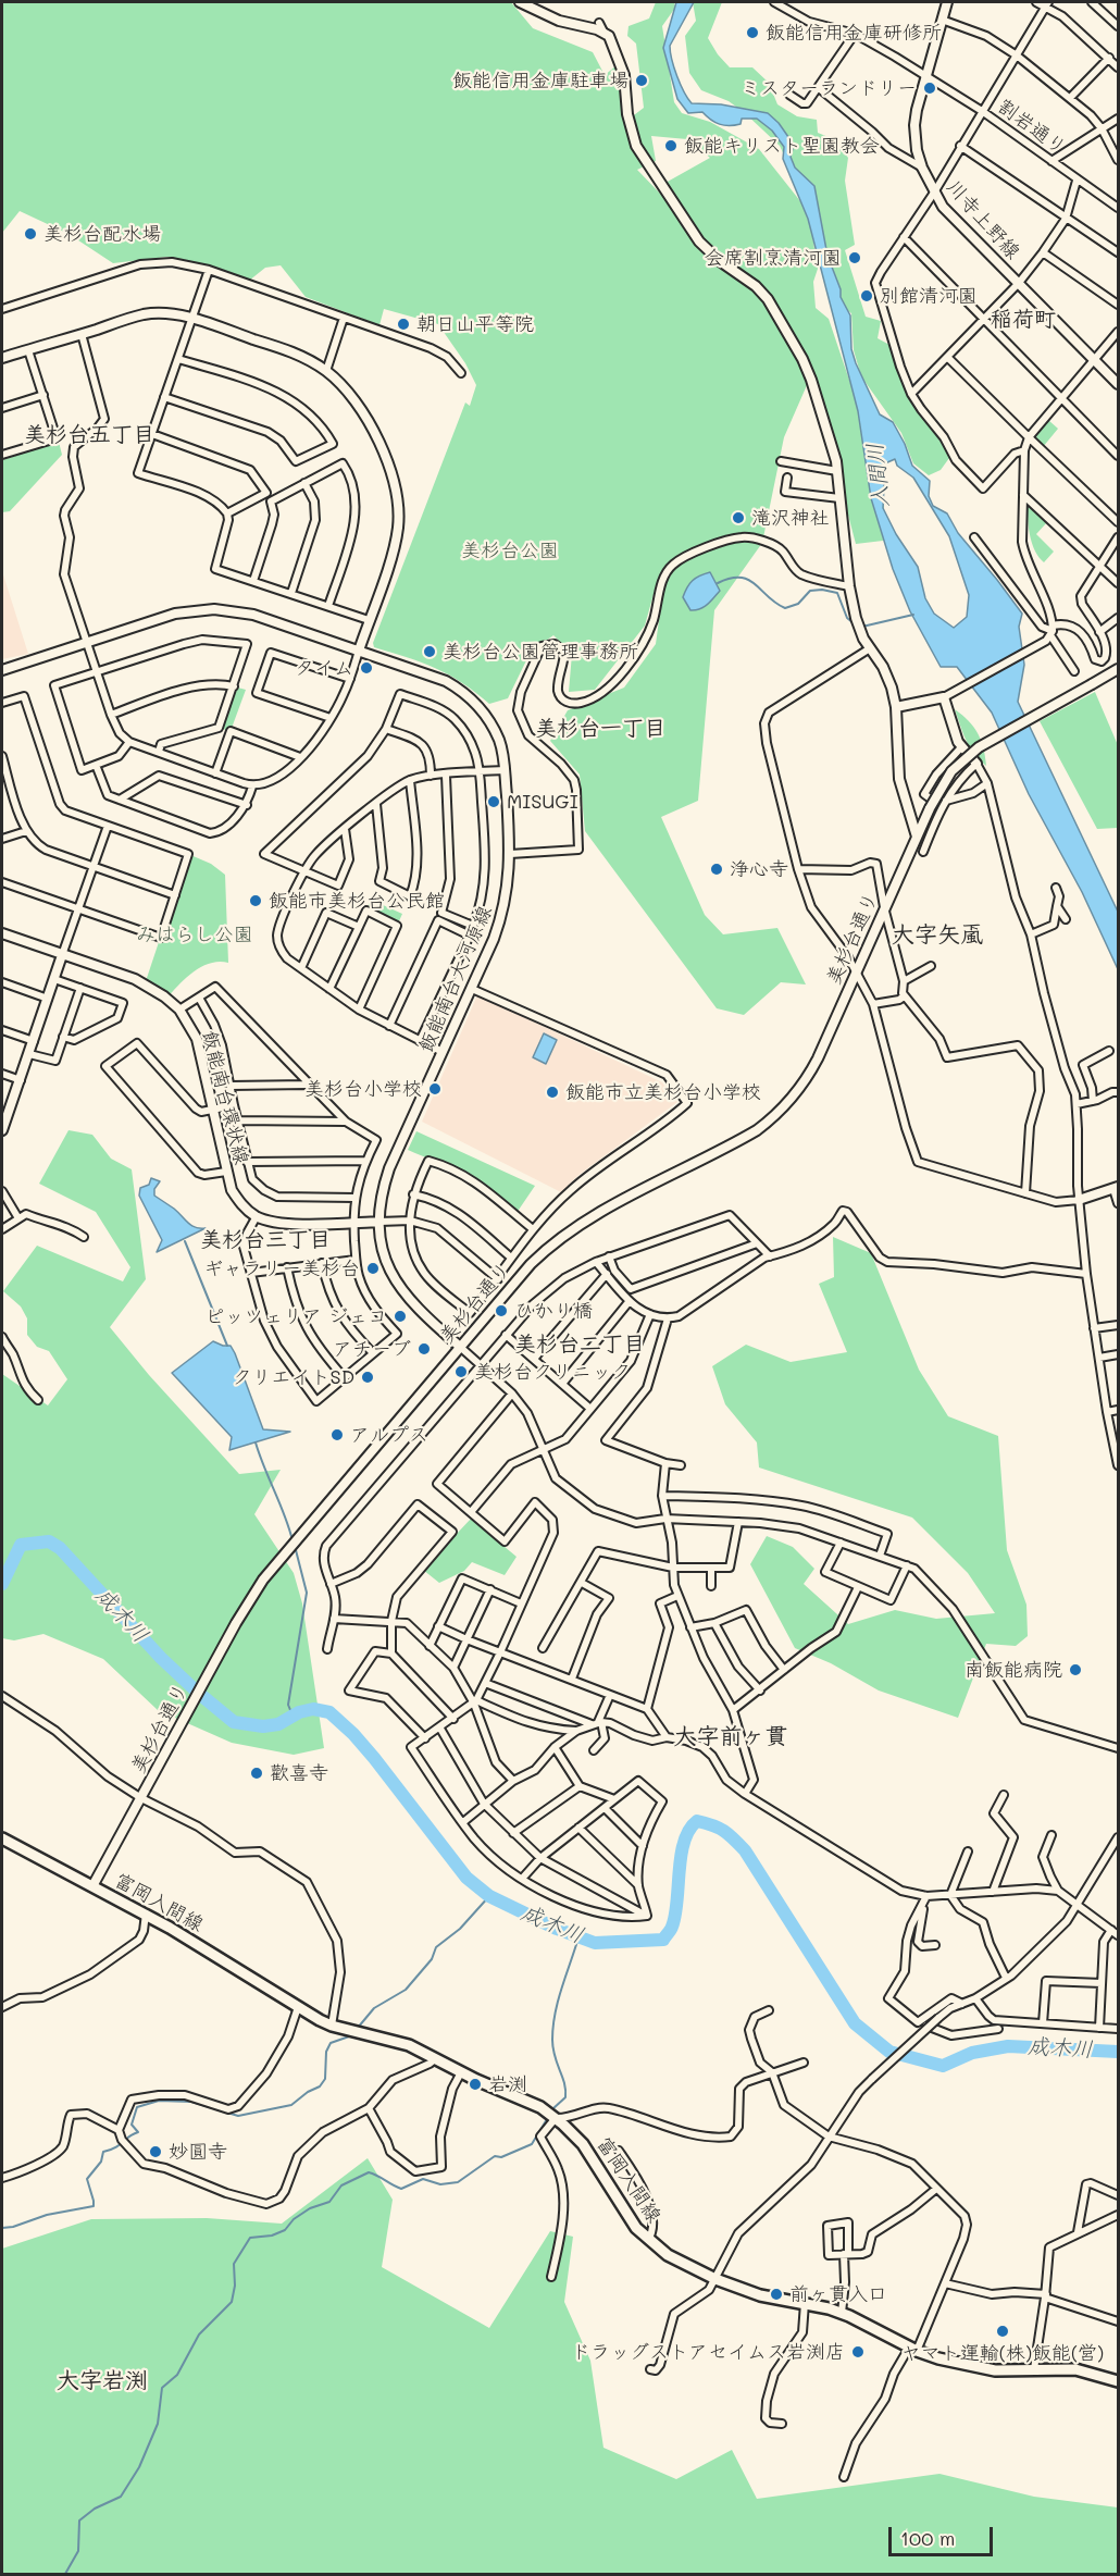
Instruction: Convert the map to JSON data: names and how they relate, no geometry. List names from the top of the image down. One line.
{"streets":{"main road":["富岡入間線"],"street":["割岩通り","川寺上野線","美杉台通り","飯能南台大河原線","飯能南台環状線"]},"crossings":[["割岩通り","川寺上野線"],["美杉台通り","飯能南台大河原線"],["美杉台通り","富岡入間線"]],"districts":["稲荷町","美杉台五丁目","美杉台一丁目","大字矢颪","美杉台三丁目","美杉台二丁目","大字前ヶ貫","大字岩渕"],"water":["入間川","成木川"],"parks":["美杉台公園","みはらし公園"],"places":["飯能信用金庫研修所","飯能信用金庫駐車場","ミスターランドリー","飯能キリスト聖園教会","美杉台配水場","会席割烹清河園","別館清河園","朝日山平等院","滝沢神社","美杉台公園管理事務所","タイム","MISUGI","浄心寺","飯能市美杉台公民館","美杉台小学校","飯能市立美杉台小学校","ギャラリー美杉台","ひかり橋","ピッツェリア ジェコ","アチーブ","美杉台クリニック","クリエイトSD","アルプス","南飯能病院","歡喜寺","岩渕","妙圓寺","前ヶ貫入口","ヤマト運輸(株)飯能(営)","ドラッグストアセイムス岩渕店"],"scale_bar":"100 m"}
